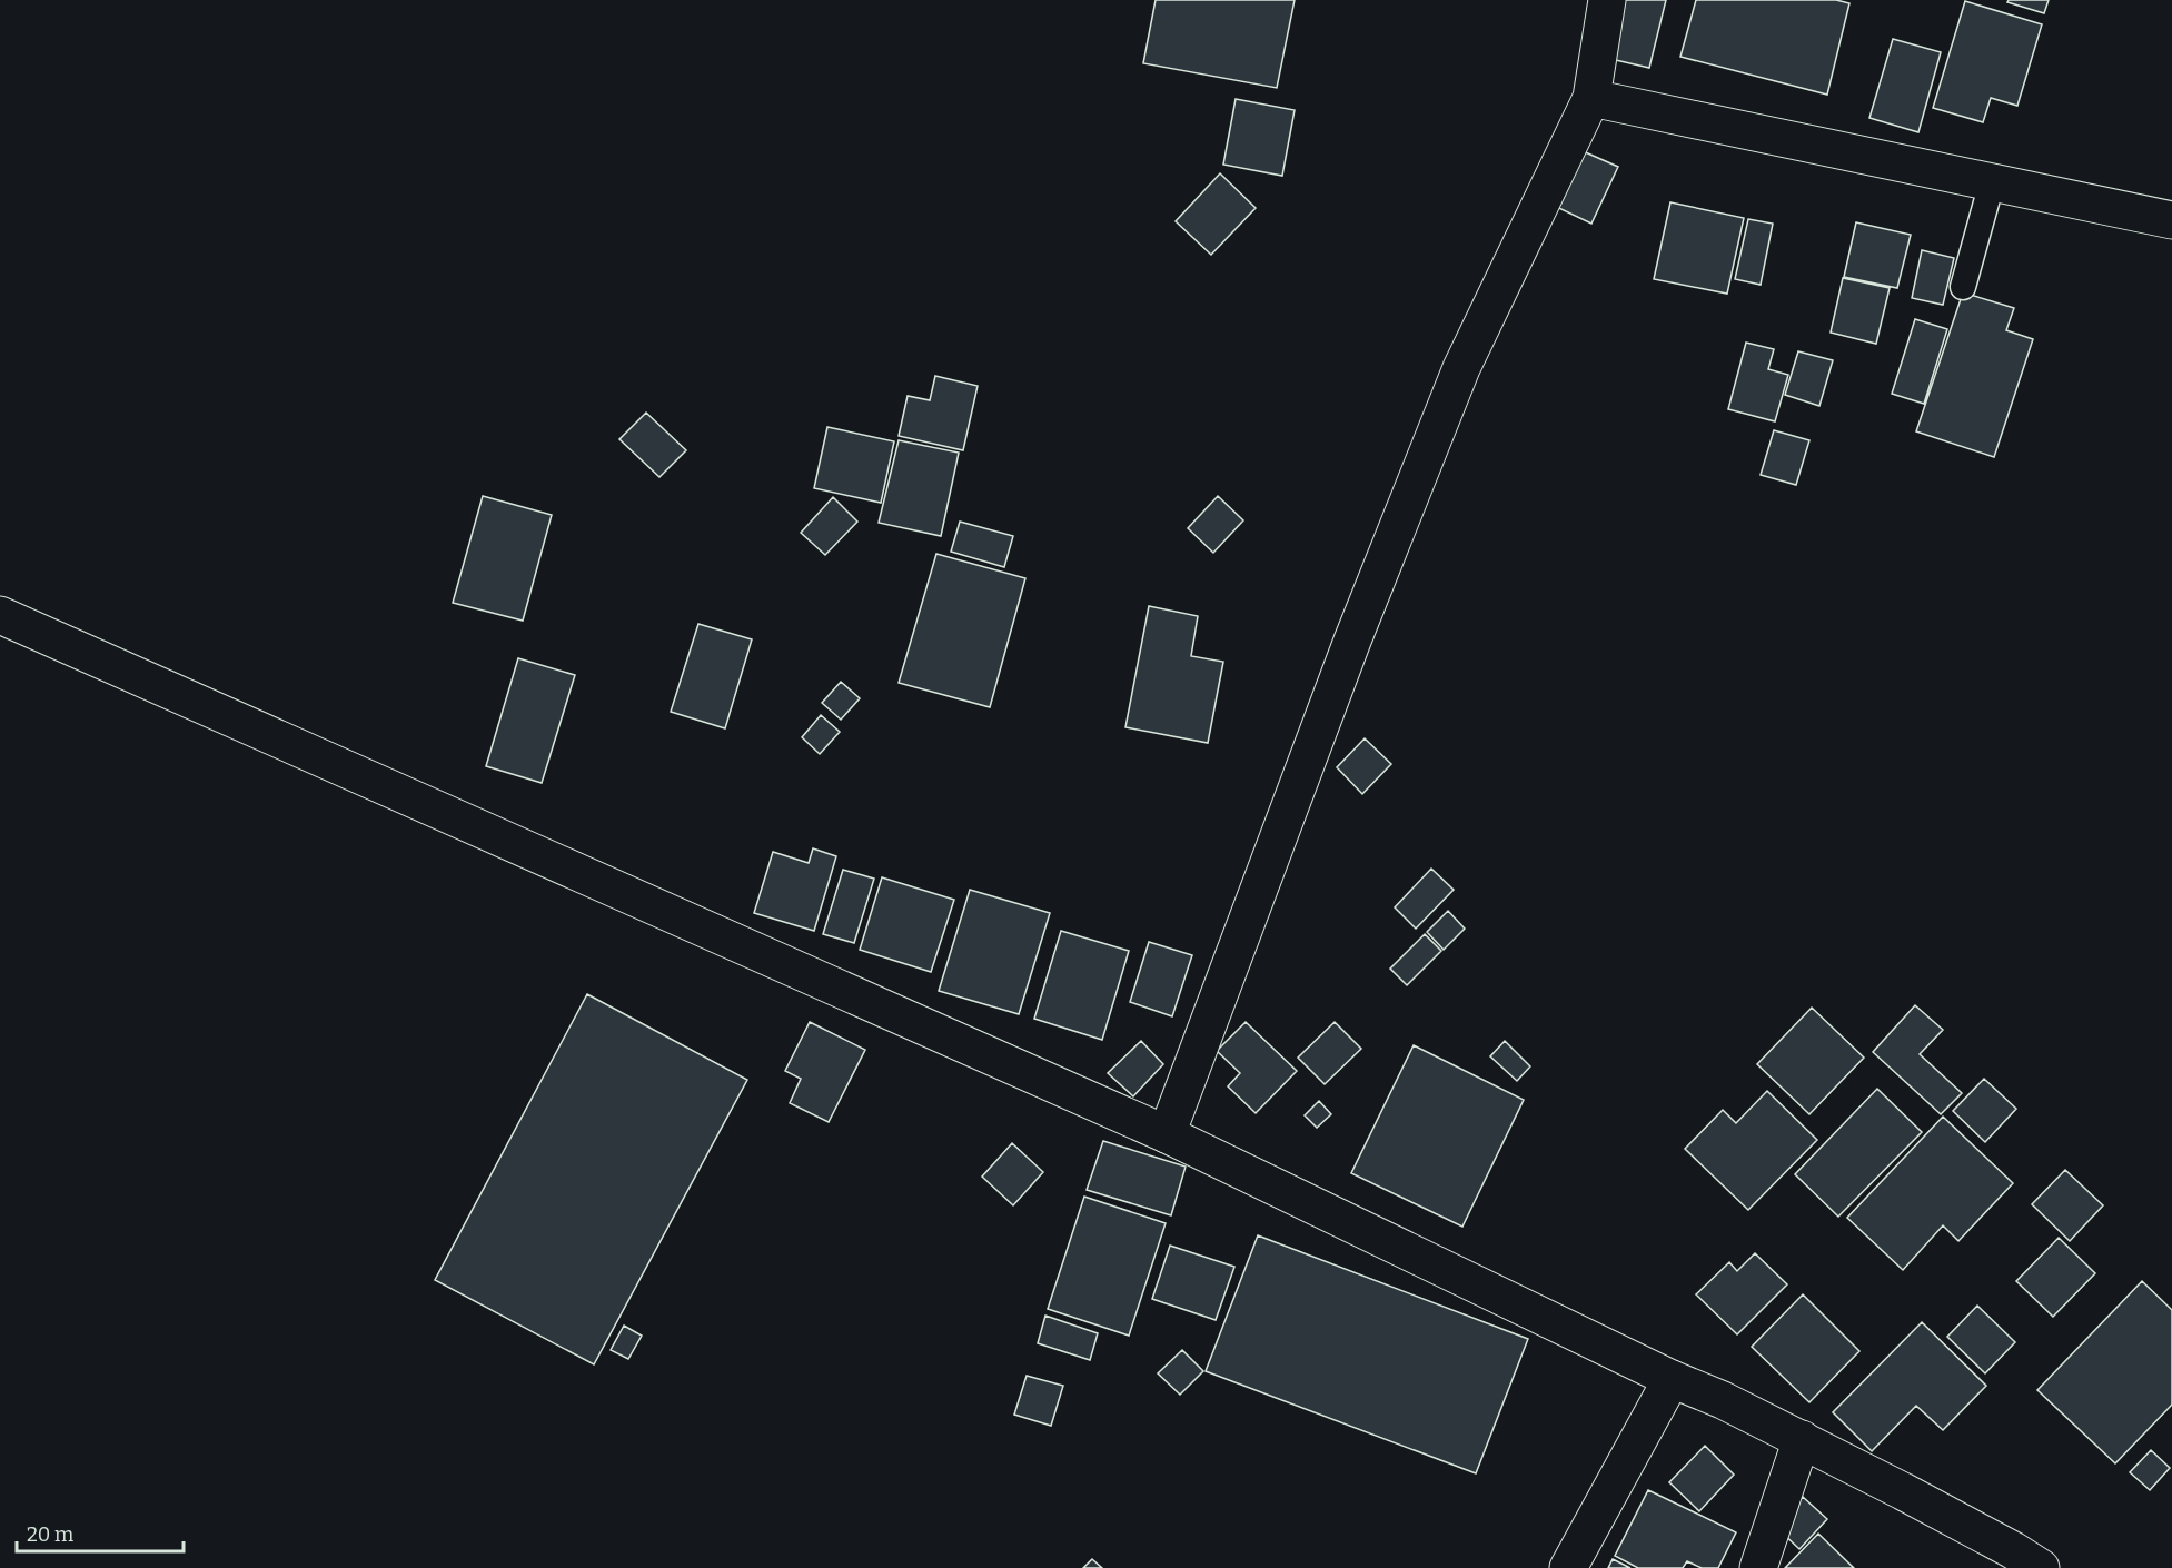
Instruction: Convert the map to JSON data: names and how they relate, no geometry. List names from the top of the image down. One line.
{"scale_bar":"20 m"}
